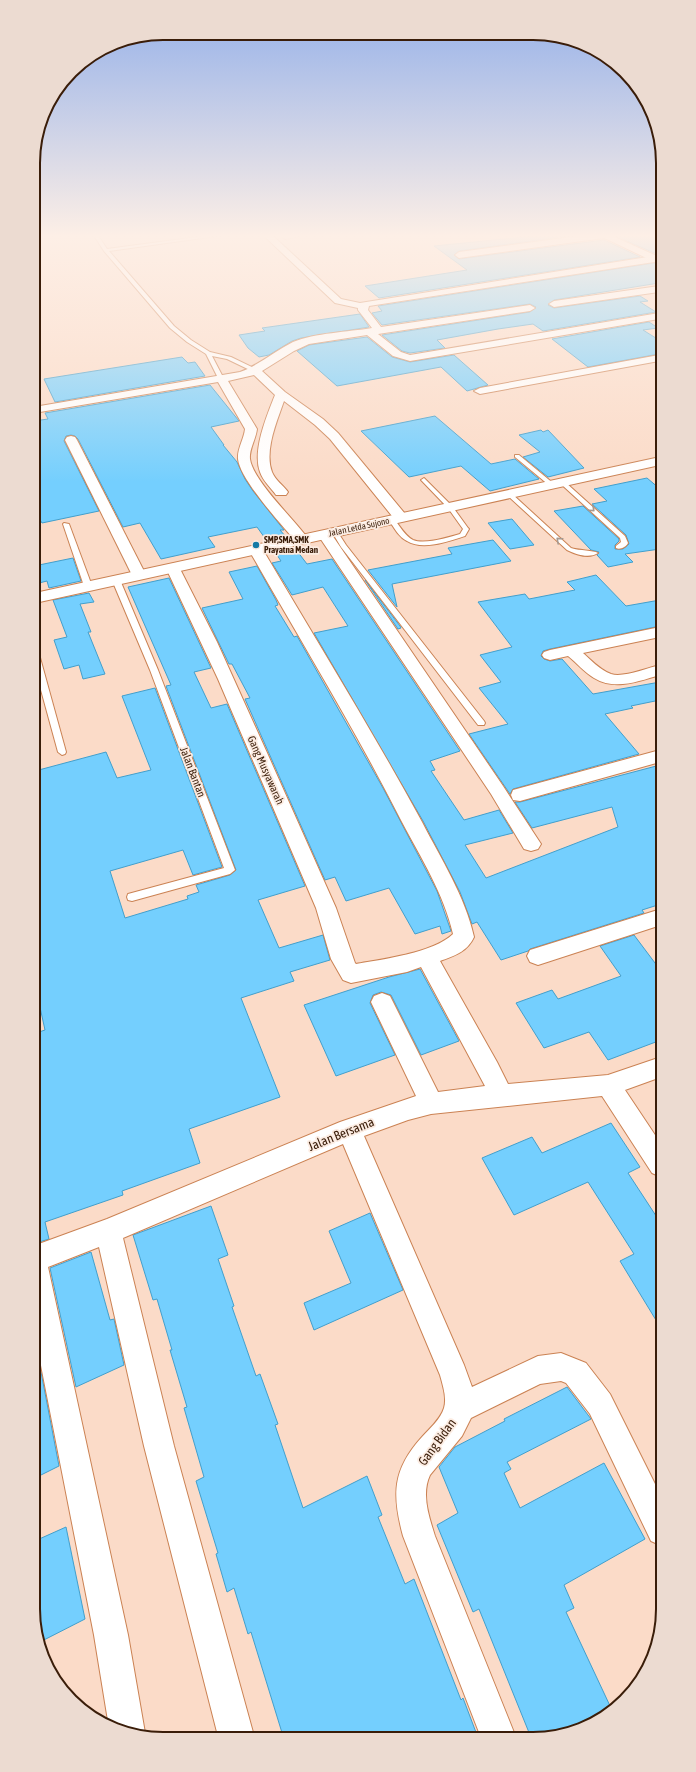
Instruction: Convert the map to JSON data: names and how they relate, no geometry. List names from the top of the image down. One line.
{"streets":{"main road":["Jalan Letda Sujono"],"street":["Gang Musyawarah","Jalan Bersama","Gang Bidan"],"lane":["Jalan Bantan"]},"crossings":[["Jalan Letda Sujono","Gang Musyawarah"],["Jalan Letda Sujono","Jalan Bantan"],["Jalan Bersama","Gang Bidan"]],"places":["SMP,SMA,SMK Prayatna Medan"]}
